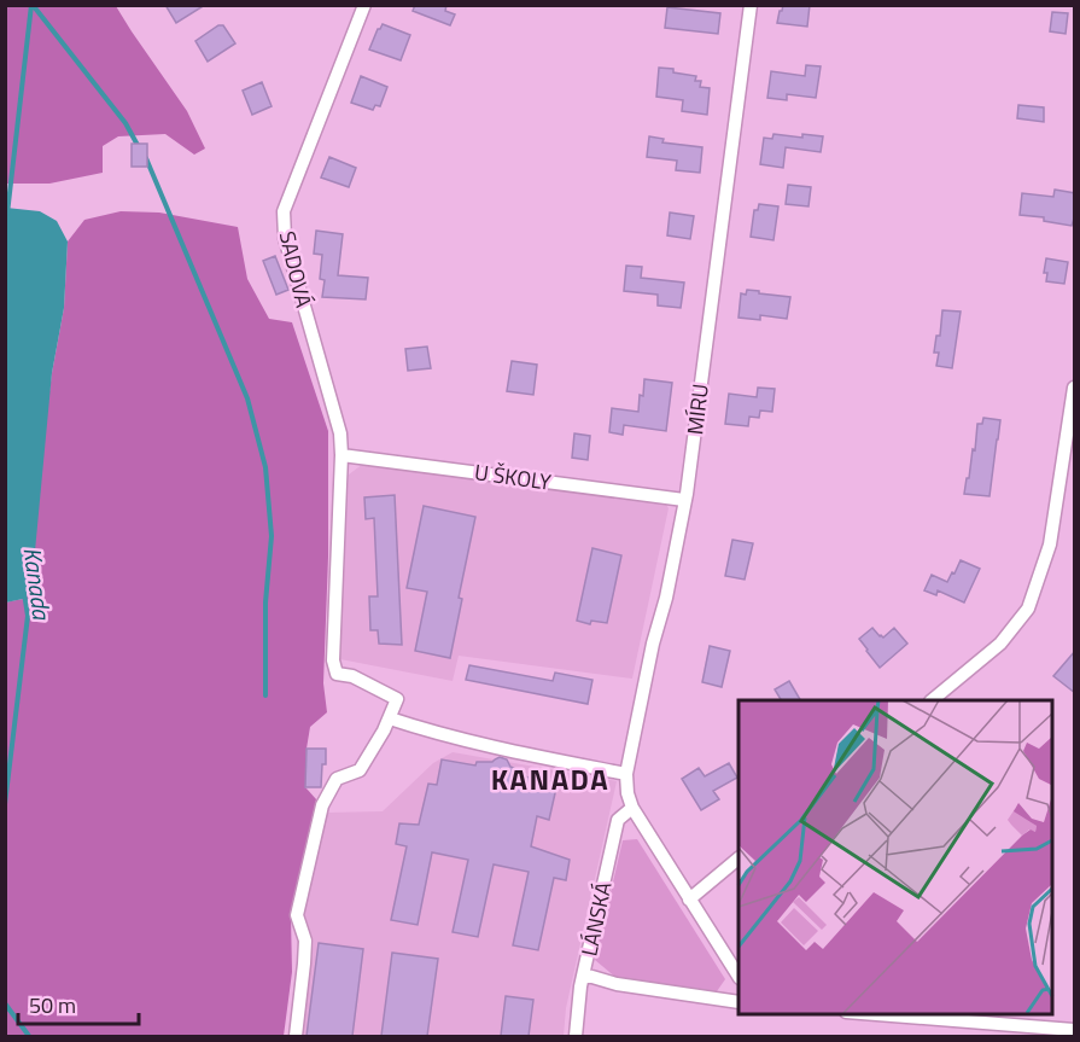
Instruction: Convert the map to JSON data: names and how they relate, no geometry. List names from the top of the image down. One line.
{"streets":{"street":["SADOVÁ","MÍRU","U ŠKOLY","LÁNSKÁ"]},"crossings":[["SADOVÁ","U ŠKOLY"],["MÍRU","U ŠKOLY"],["MÍRU","LÁNSKÁ"]],"districts":["KANADA"],"water":["Kanada"],"scale_bar":"50 m"}
